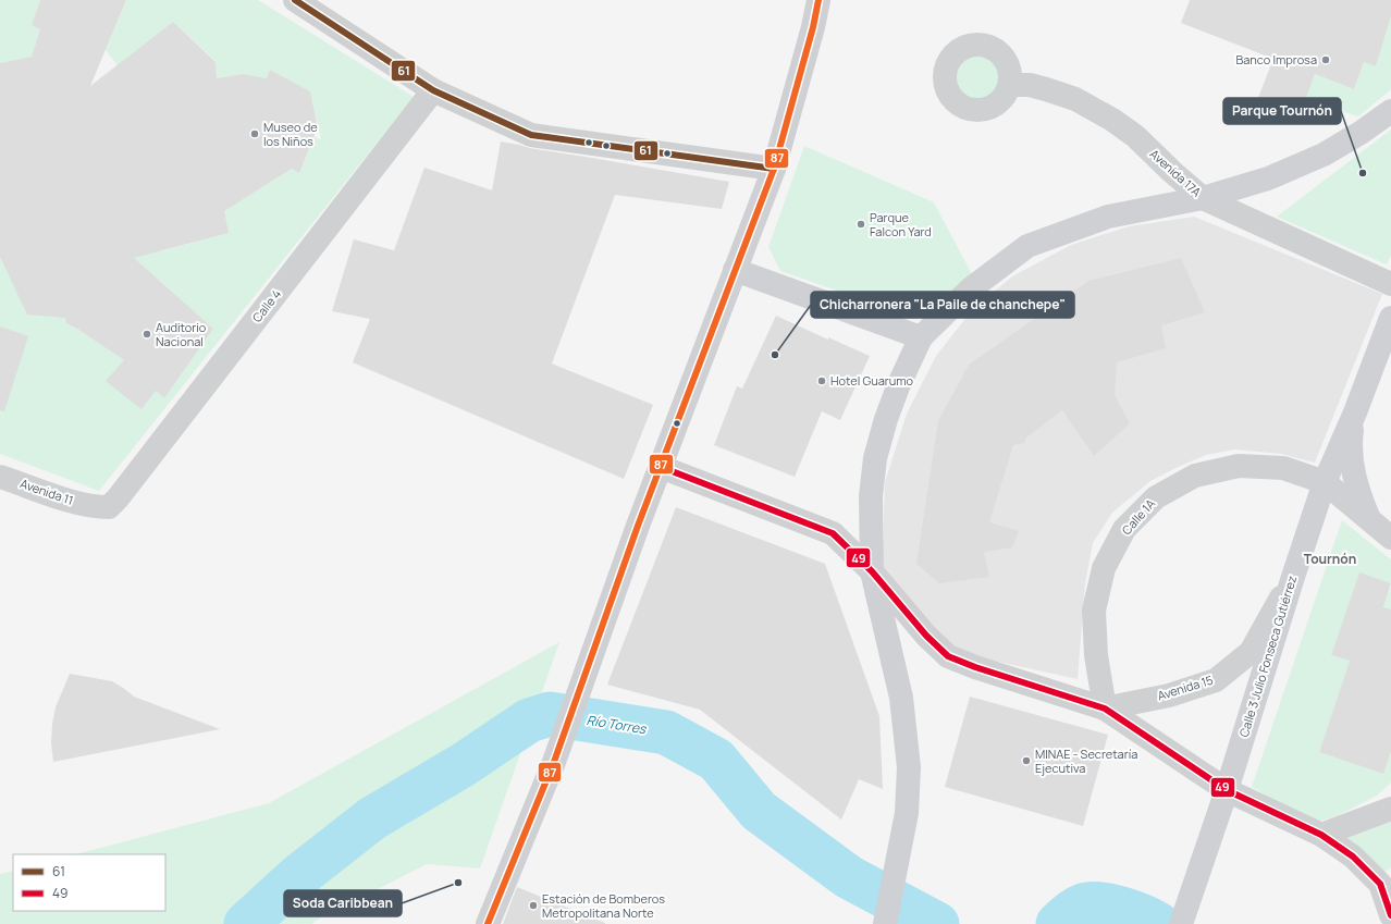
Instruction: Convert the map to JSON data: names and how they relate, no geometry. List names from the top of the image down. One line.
{"streets":{"street":["Avenida 17A","Calle 4","Avenida 11","Calle 1A","Calle 3 Julio Fonseca Gutiérrez","Avenida 15"]},"crossings":[["Calle 4","Avenida 11"],["Calle 1A","Calle 3 Julio Fonseca Gutiérrez"],["Calle 1A","Avenida 15"],["Calle 3 Julio Fonseca Gutiérrez","Avenida 15"]],"districts":["Tournón"],"water":["Río Torres"],"places":["Banco Improsa","Museo de los Niños","Parque Tournón","Parque Falcon Yard","Auditorio Nacional","Chicharronera \"La Paile de chanchepe\"","Hotel Guarumo","MINAE - Secretaría Ejecutiva","Soda Caribbean","Estación de Bomberos Metropolitana Norte"],"lines":["transit line 61","transit line 87","transit line 49"],"legend":["61","49"]}
